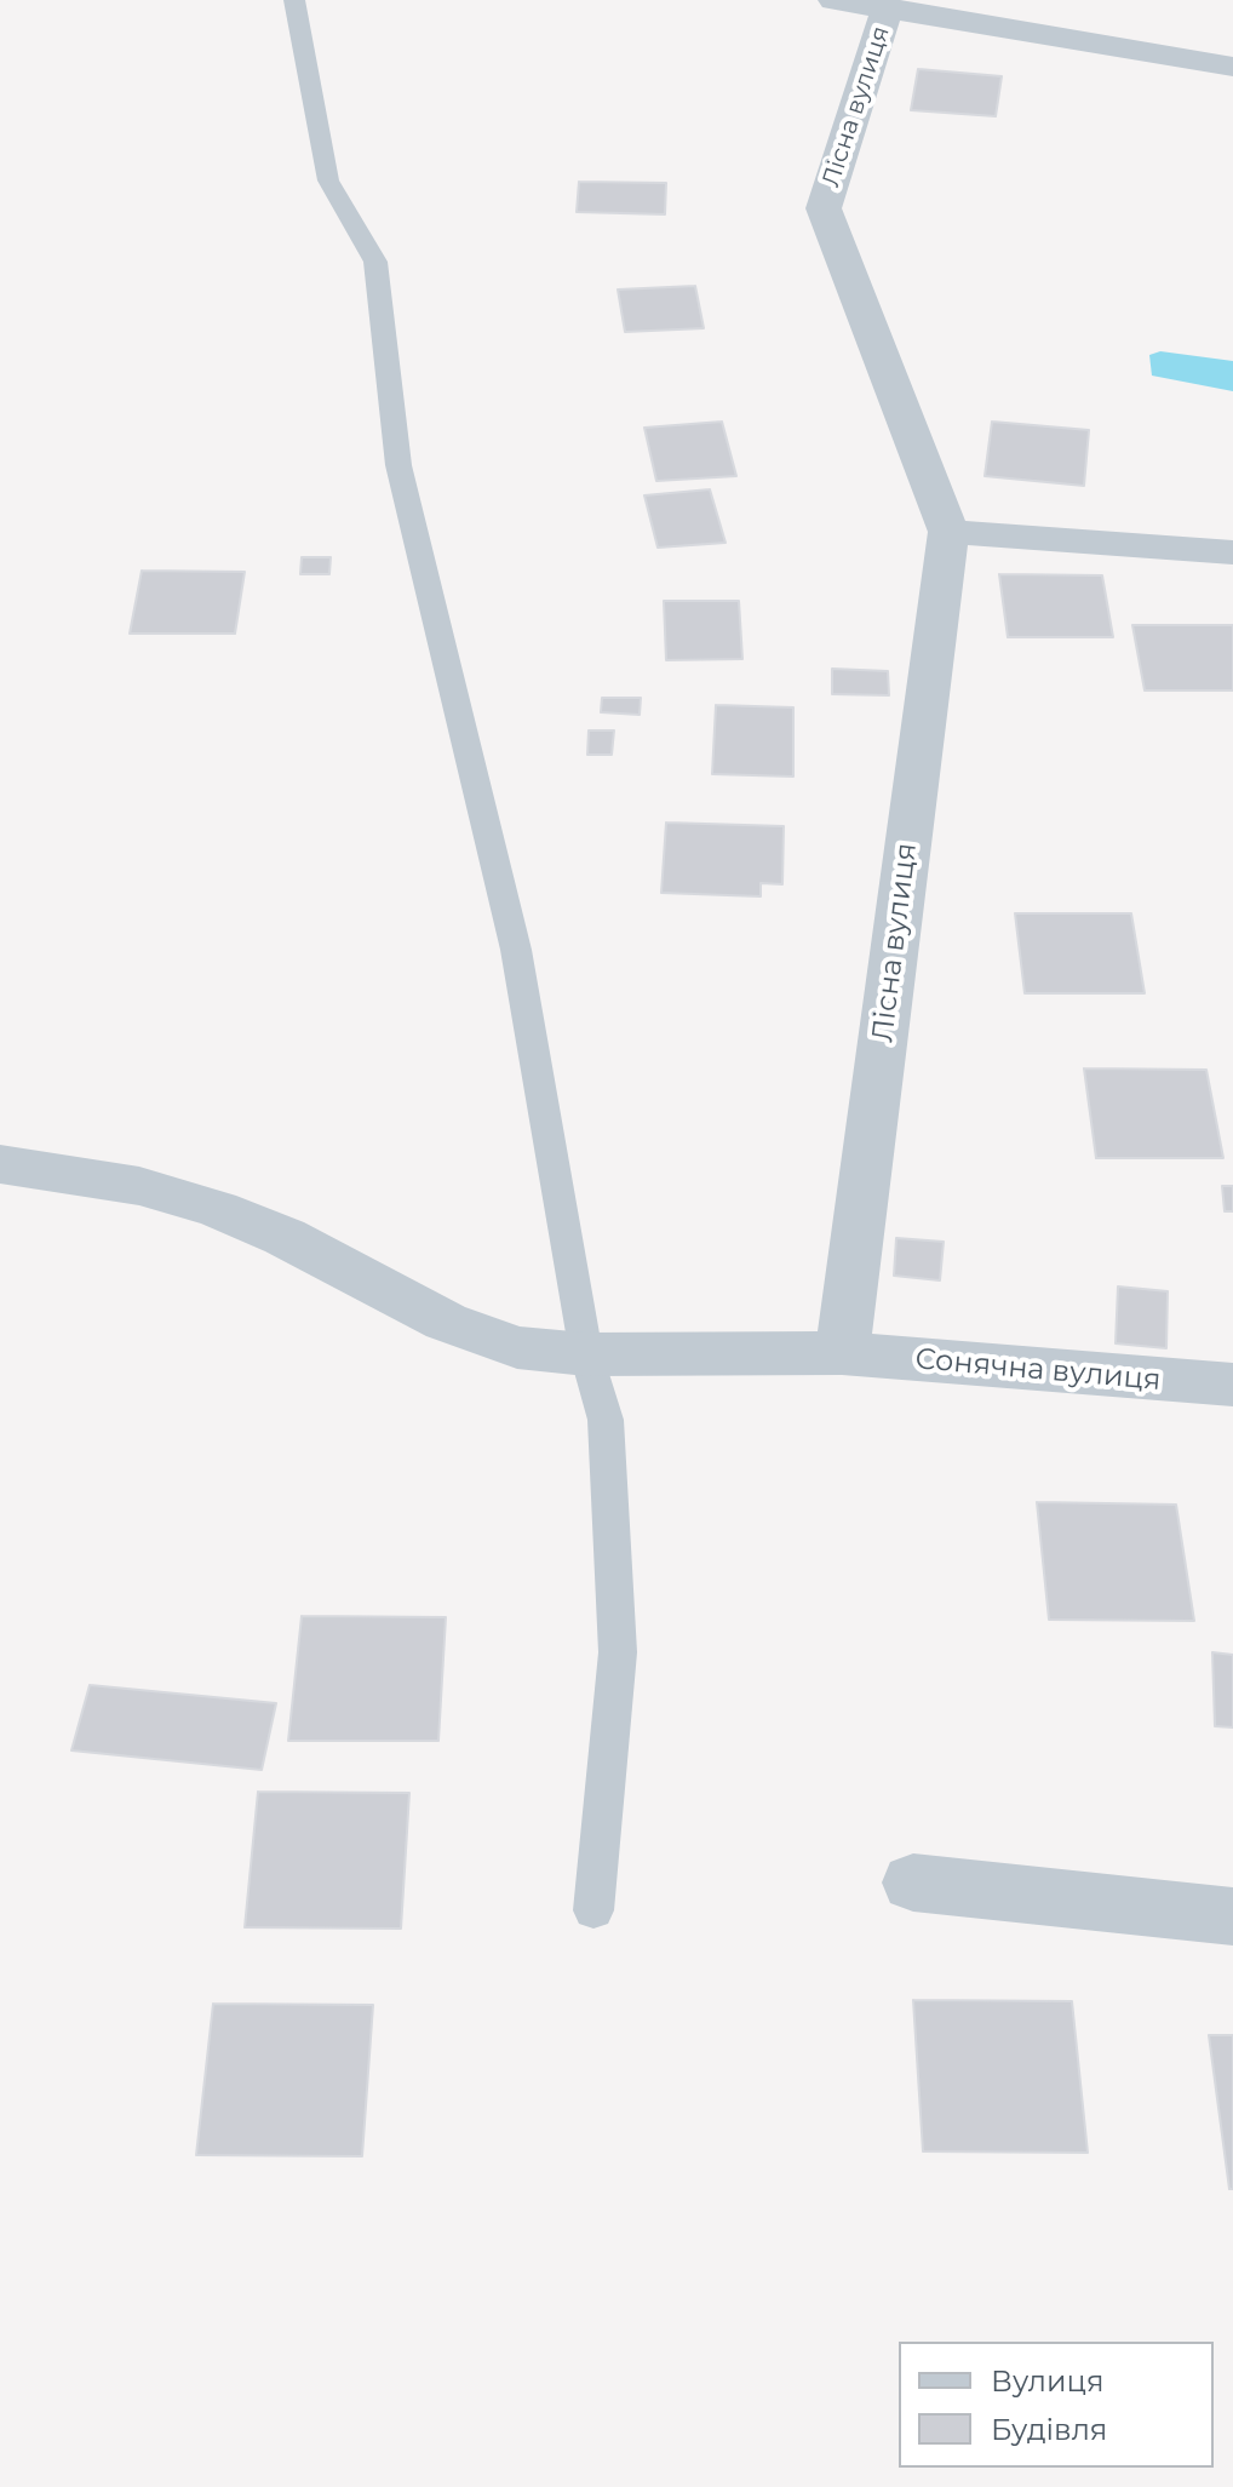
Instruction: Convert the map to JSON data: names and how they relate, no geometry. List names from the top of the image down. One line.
{"streets":{"street":["Лісна вулиця","Сонячна вулиця"]},"crossings":[["Лісна вулиця","Сонячна вулиця"]],"legend":["Вулиця","Будівля"]}
